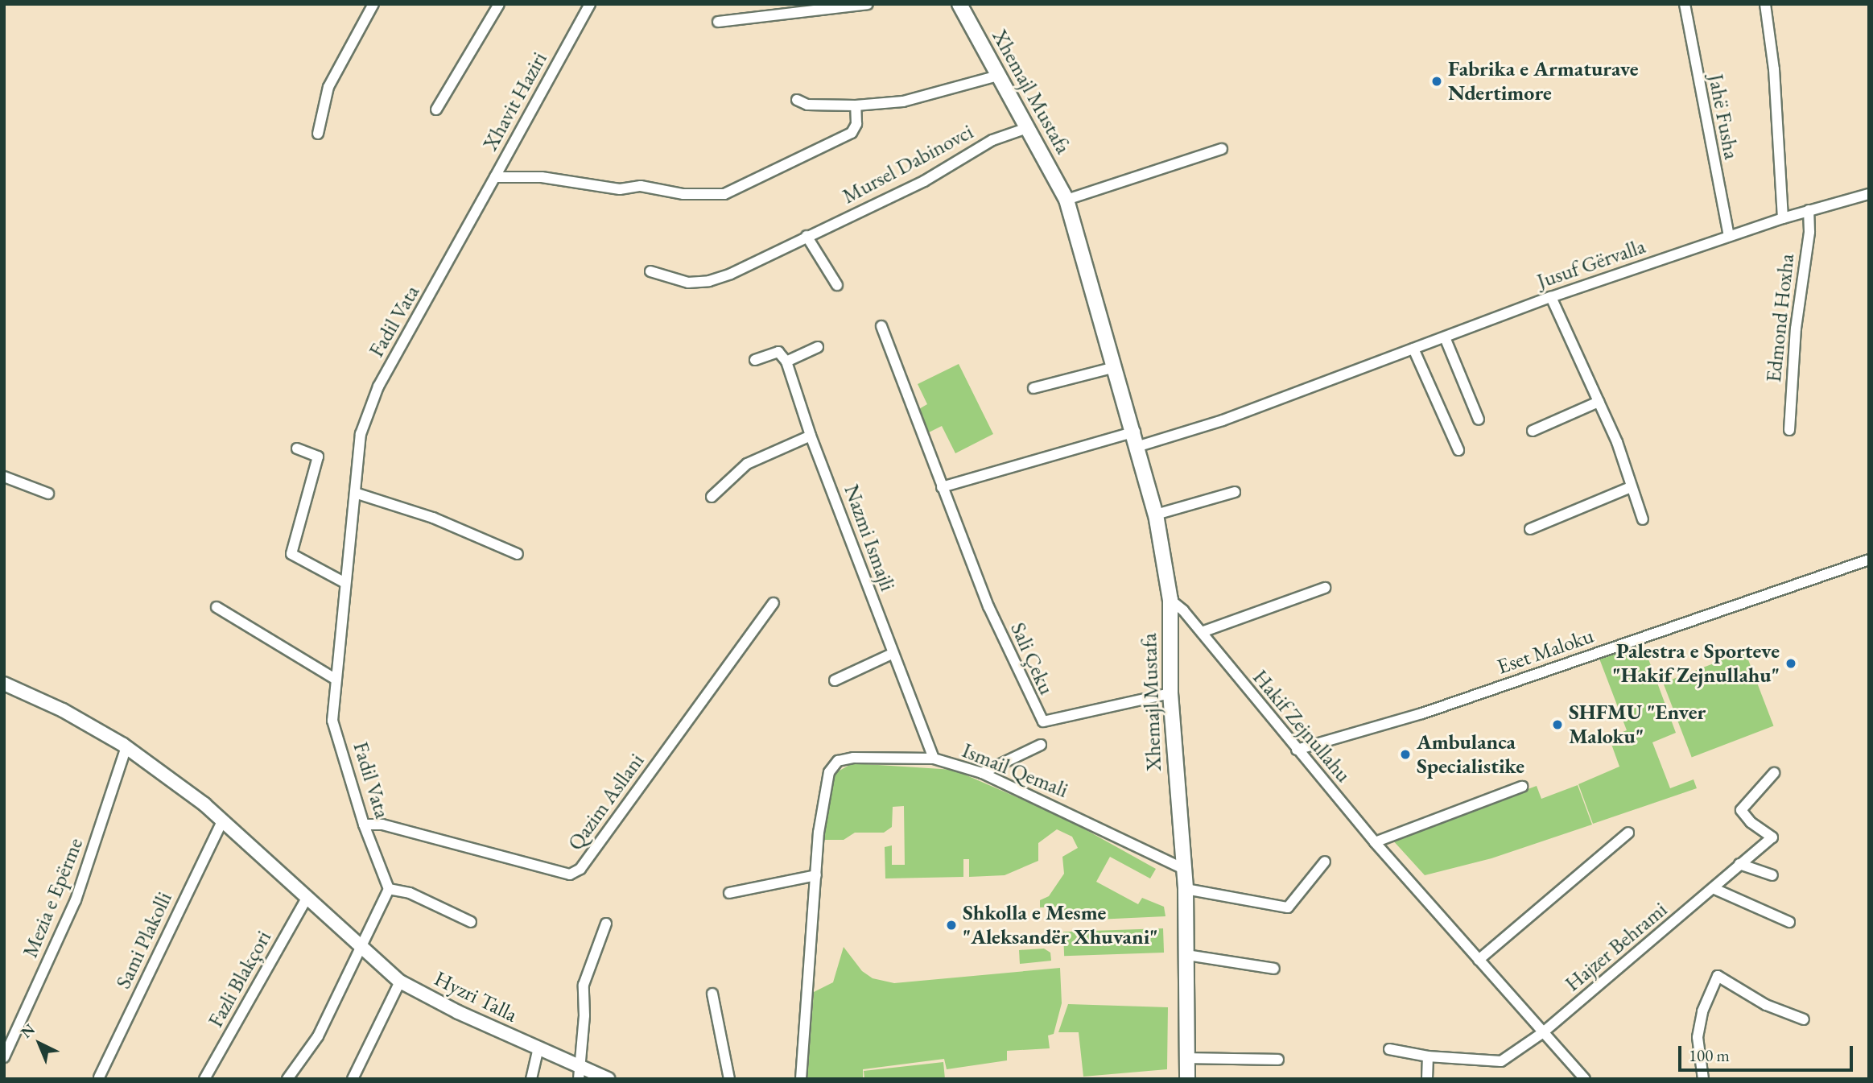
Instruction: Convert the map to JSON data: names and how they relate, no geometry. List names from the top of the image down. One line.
{"streets":{"main road":["Xhemajl Mustafa"],"street":["Xhavit Haziri","Jahë Fusha","Mursel Dabinovci","Jusuf Gërvalla","Edmond Hoxha","Fadil Vata","Nazmi Ismajli","Eset Maloku","Sali Çeku","Hakif Zejnullahu","Ismail Qemali","Qazim Asllani","Mezia e Epërme","Sami Plakolli","Hajzer Behrami","Fazli Blakçori","Hyzri Talla"]},"crossings":[["Xhemajl Mustafa","Mursel Dabinovci"],["Xhemajl Mustafa","Jusuf Gërvalla"],["Xhemajl Mustafa","Sali Çeku"],["Xhemajl Mustafa","Hakif Zejnullahu"],["Xhemajl Mustafa","Ismail Qemali"],["Xhavit Haziri","Fadil Vata"],["Jahë Fusha","Jusuf Gërvalla"],["Jusuf Gërvalla","Edmond Hoxha"],["Fadil Vata","Qazim Asllani"],["Nazmi Ismajli","Ismail Qemali"],["Eset Maloku","Hakif Zejnullahu"],["Hakif Zejnullahu","Hajzer Behrami"]],"places":["Fabrika e Armaturave Ndertimore","Palestra e Sporteve \"Hakif Zejnullahu\"","SHFMU \"Enver Maloku\"","Ambulanca Specialistike","Shkolla e Mesme \"Aleksandër Xhuvani\""],"scale_bar":"100 m","north":"top left"}
